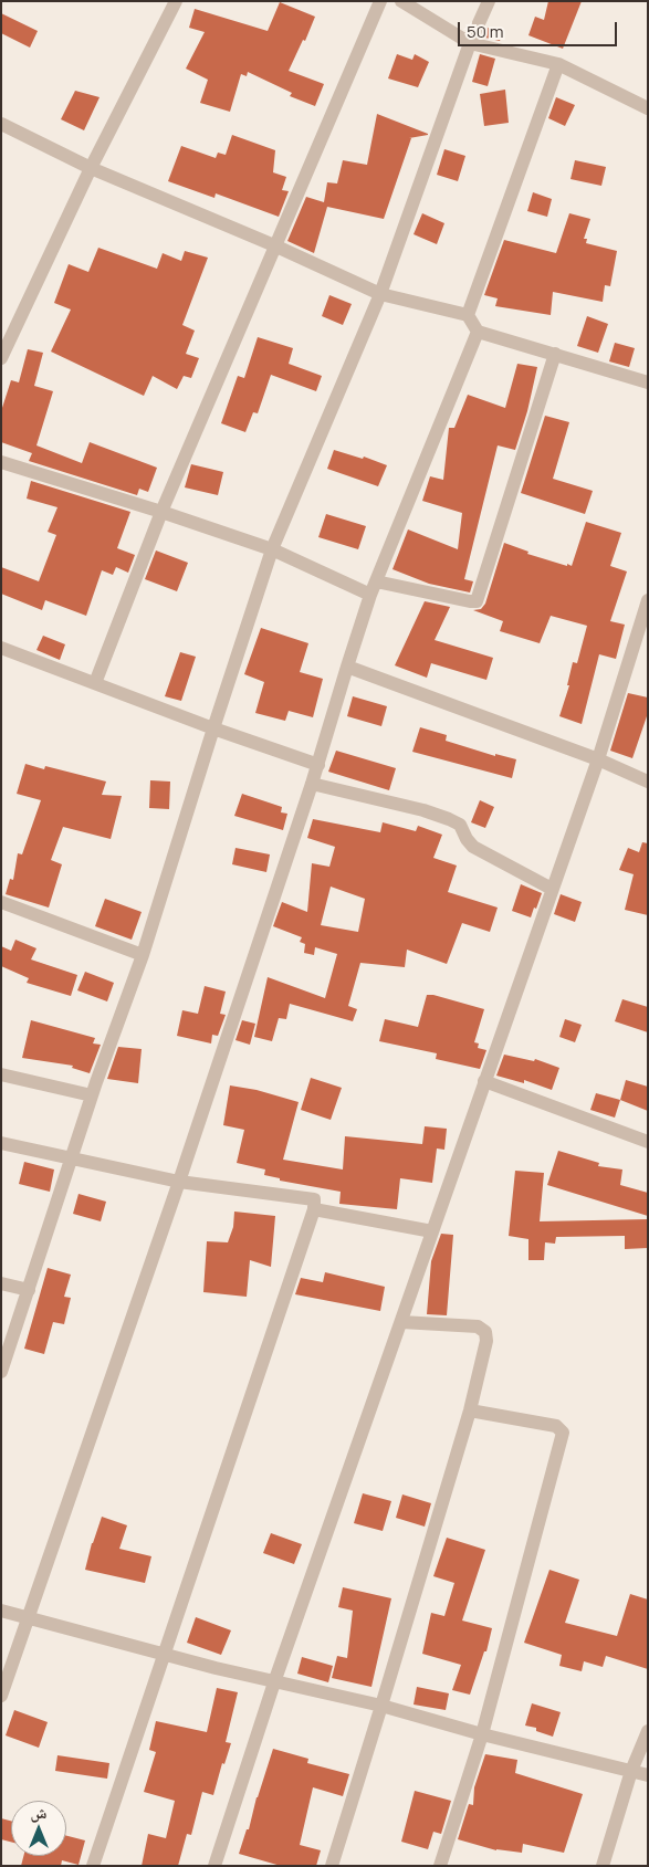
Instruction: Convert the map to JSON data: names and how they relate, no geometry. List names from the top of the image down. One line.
{"scale_bar":"50 m","north":"top"}
